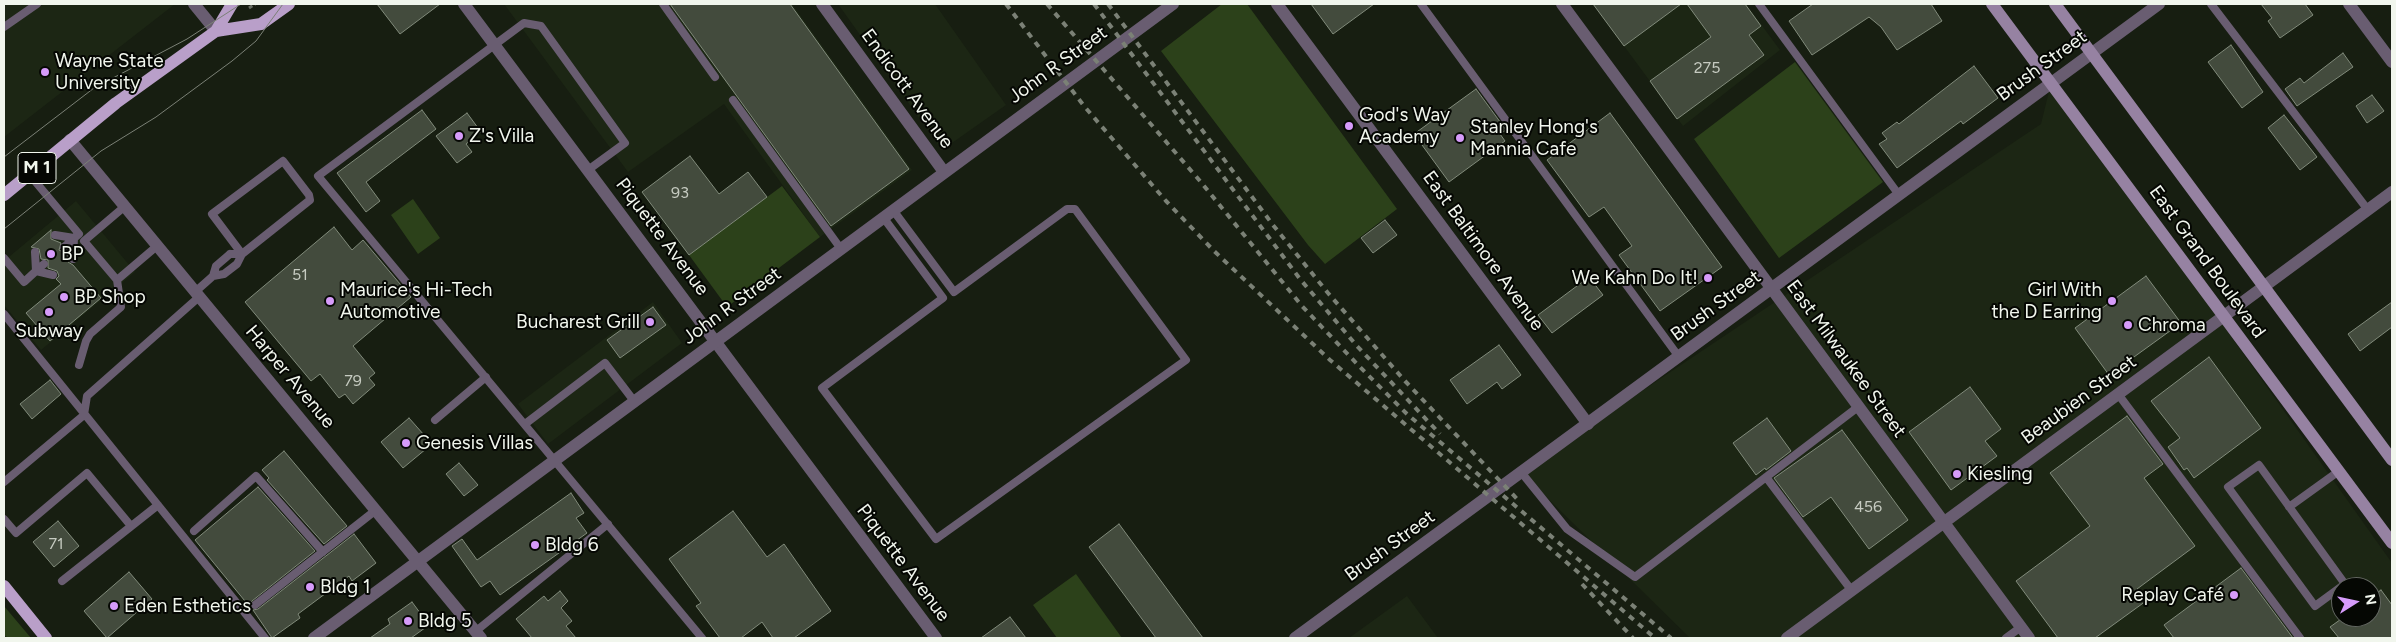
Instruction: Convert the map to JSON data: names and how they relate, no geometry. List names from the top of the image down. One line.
{"streets":{"main road":["M 1","East Grand Boulevard"],"street":["John R Street","Brush Street","Endicott Avenue","Piquette Avenue","East Baltimore Avenue","East Milwaukee Street","Harper Avenue","Beaubien Street"]},"crossings":[["John R Street","Endicott Avenue"],["John R Street","Piquette Avenue"],["John R Street","Harper Avenue"],["Brush Street","East Baltimore Avenue"],["Brush Street","East Grand Boulevard"],["Brush Street","East Milwaukee Street"],["M 1","Harper Avenue"],["East Grand Boulevard","Beaubien Street"],["East Milwaukee Street","Beaubien Street"]],"places":["Wayne State University","God's Way Academy","Z's Villa","Stanley Hong's Mannia Cafe","BP","We Kahn Do It!","BP Shop","Maurice's Hi-Tech Automotive","Girl With the D Earring","Subway","Bucharest Grill","Chroma","Genesis Villas","Kiesling","Bldg 6","Bldg 1","Replay Café","Eden Esthetics","Bldg 5"],"house_numbers":["275","93","51","79","456","71"],"north":"right"}
